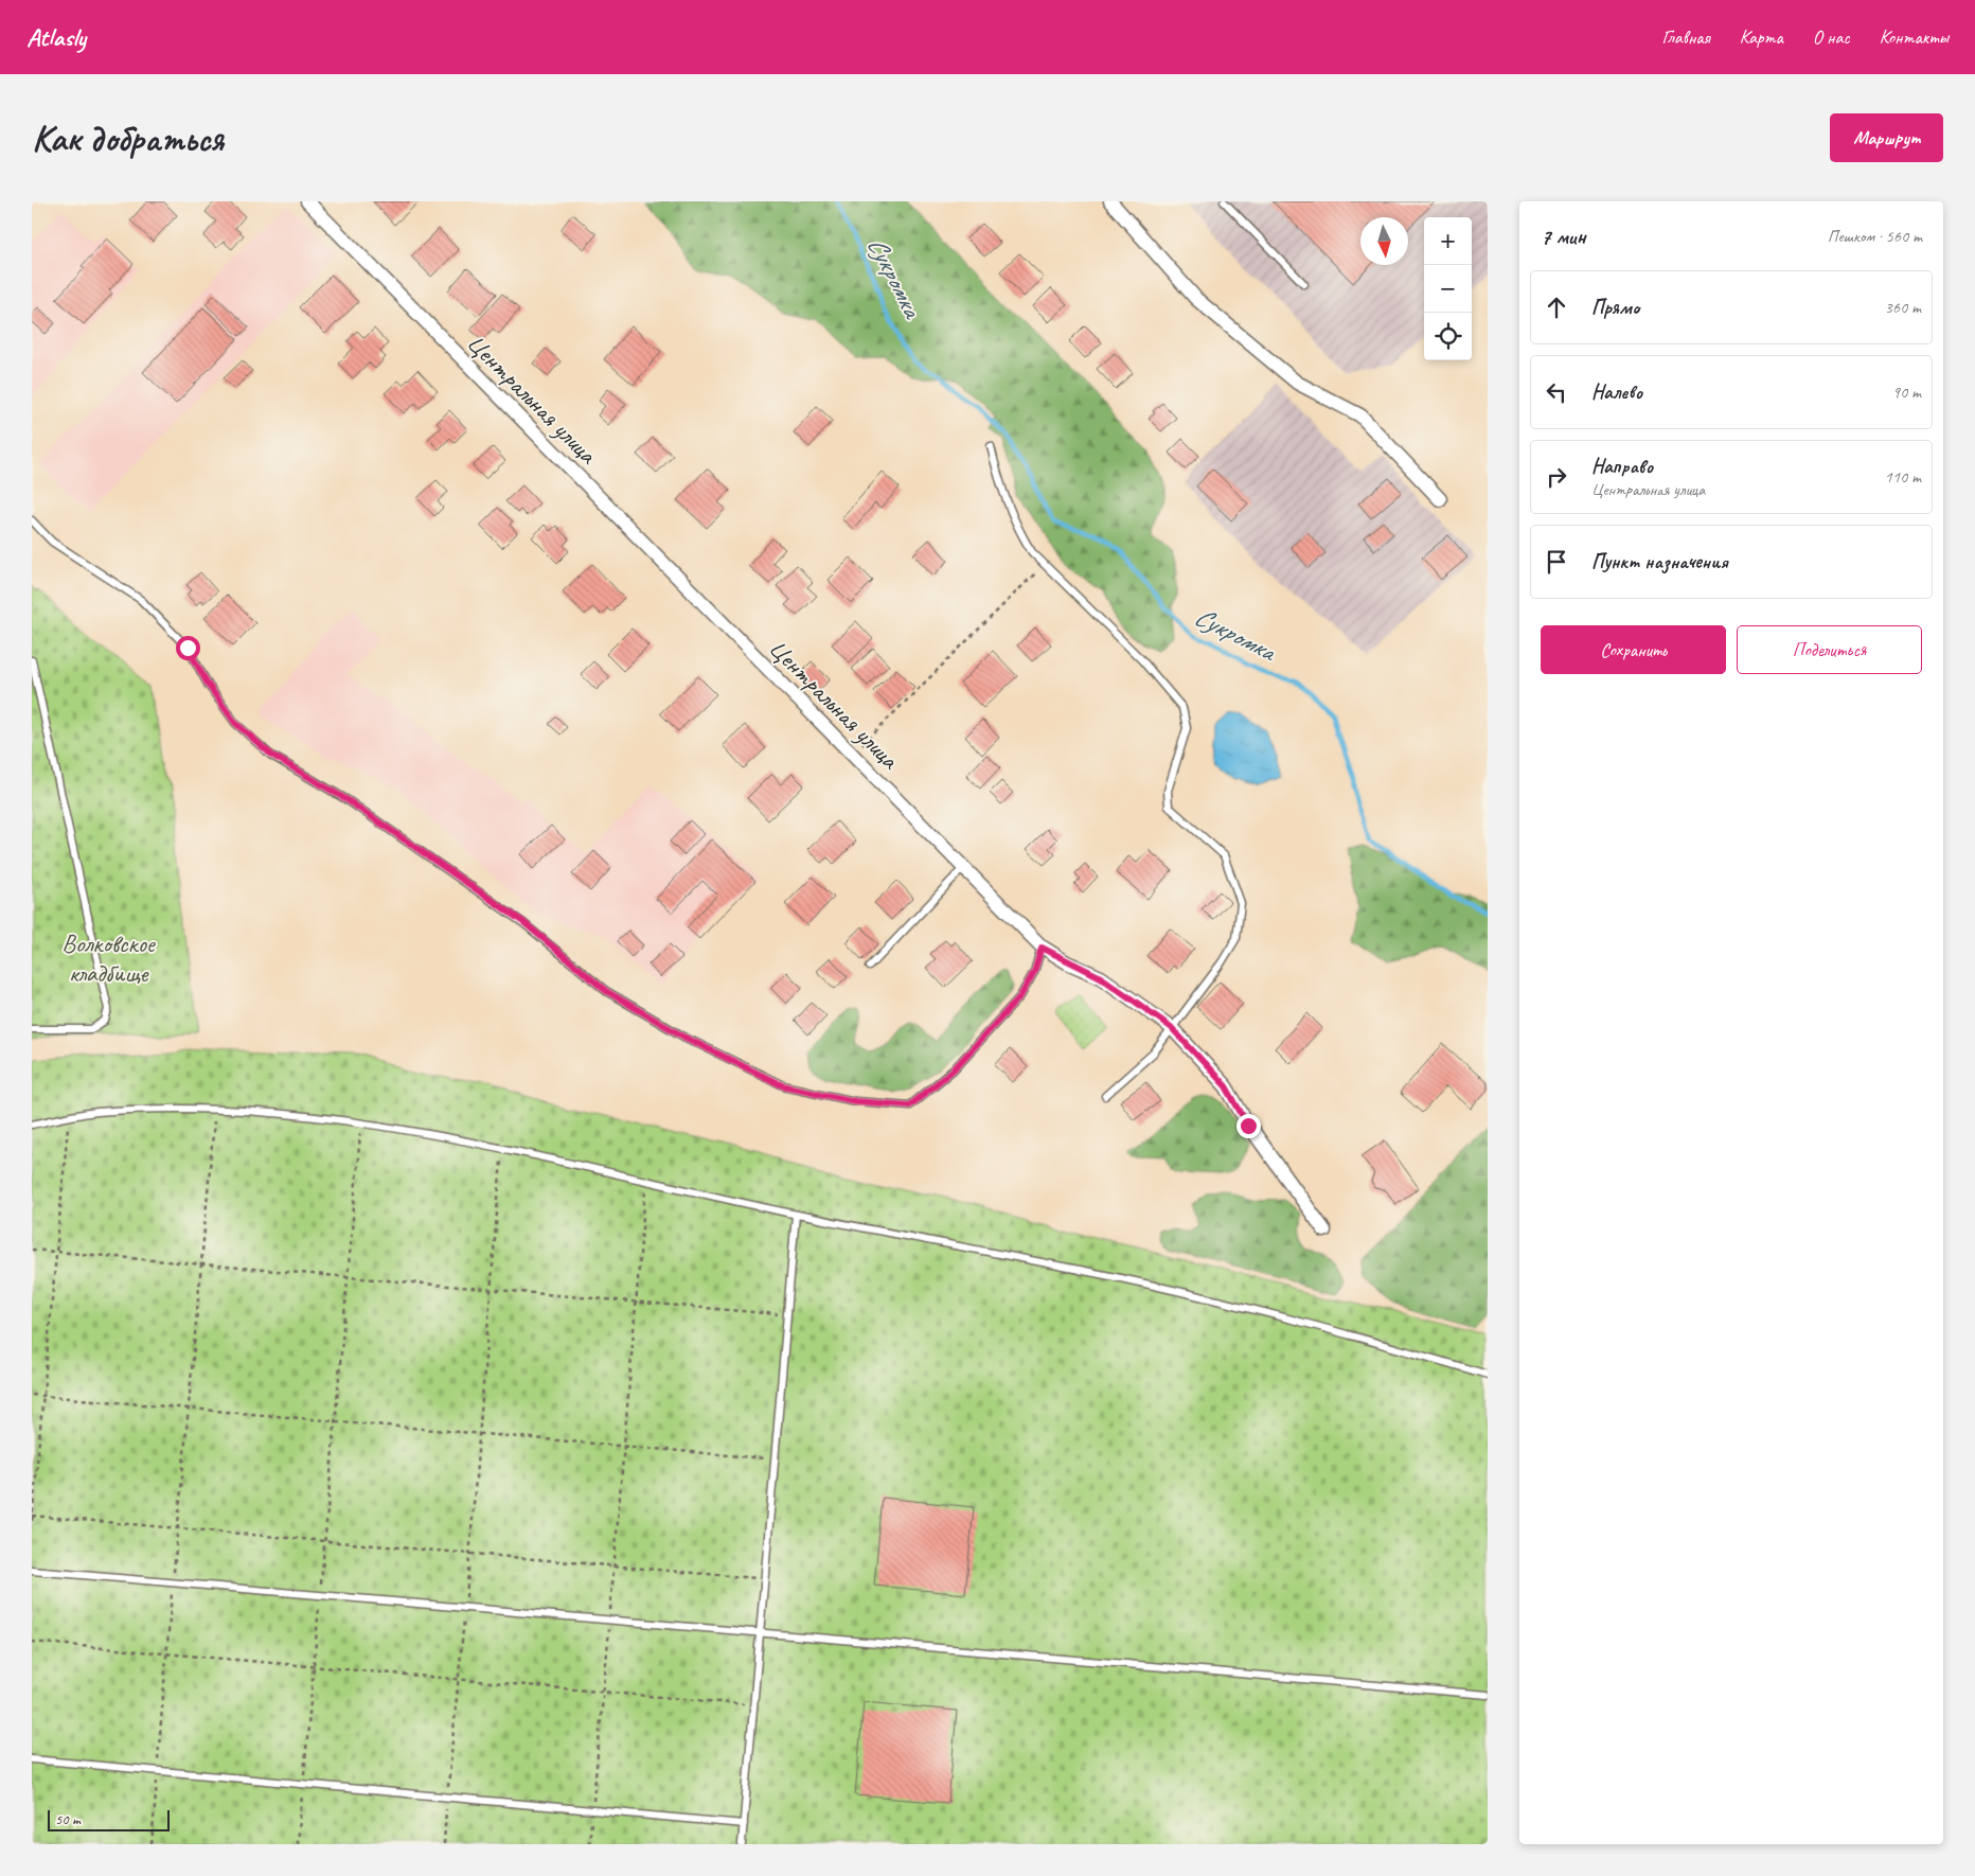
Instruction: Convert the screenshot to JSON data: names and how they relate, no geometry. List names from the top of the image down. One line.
{"streets":{"street":["Центральная улица"]},"water":["Сукромка"],"parks":["Волковское кладбище"],"scale_bar":"50 m","north":"bottom","page":{"header":"Atlasly","nav":["Главная","Карта","О нас","Контакты"],"buttons":["Маршрут",["Сохранить","Поделиться"]],"title":"Как добраться","heading":["7 мин","Пешком · 560 m"],"map_buttons":["+","−"],"list":[["Прямо","360 m"],["Налево","90 m"],["Направо","Центральная улица","110 m"],"Пункт назначения"],"scale":"50 m"}}
